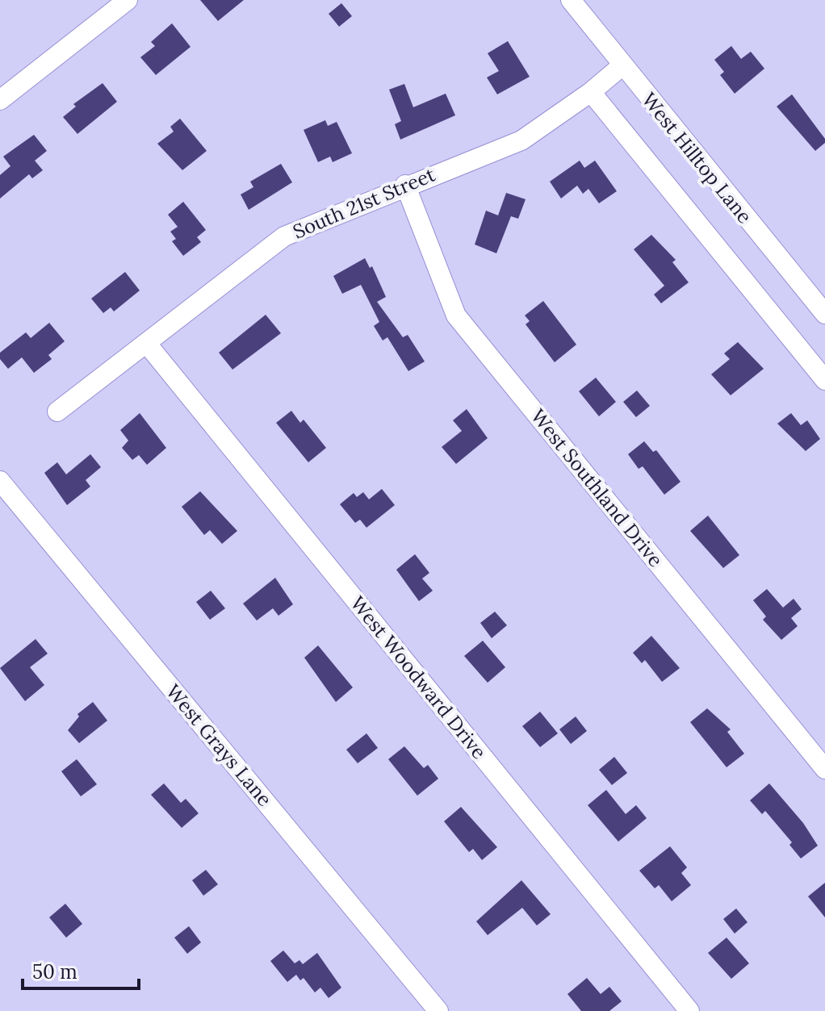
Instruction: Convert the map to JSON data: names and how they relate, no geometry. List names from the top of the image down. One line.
{"streets":{"street":["West Hilltop Lane","South 21st Street","West Southland Drive","West Woodward Drive","West Grays Lane"]},"crossings":[["West Hilltop Lane","South 21st Street"],["South 21st Street","West Southland Drive"],["South 21st Street","West Woodward Drive"]],"scale_bar":"50 m"}
